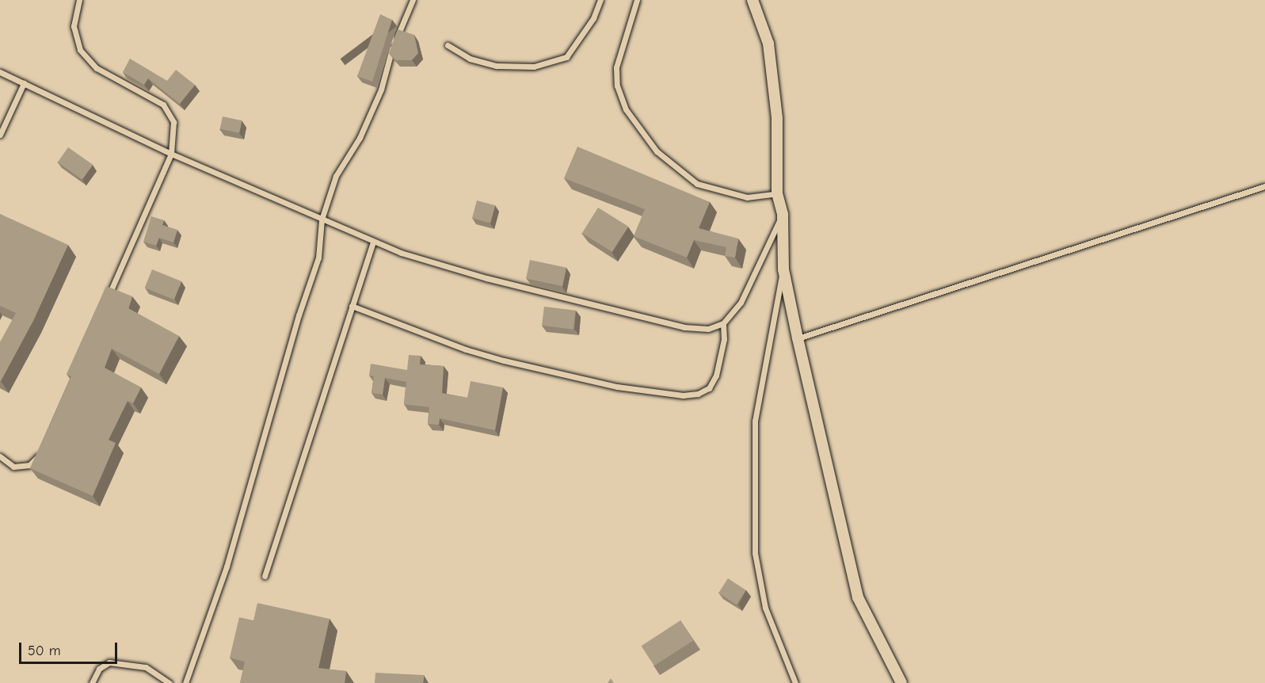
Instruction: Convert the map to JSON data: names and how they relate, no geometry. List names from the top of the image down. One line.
{"scale_bar":"50 m"}
